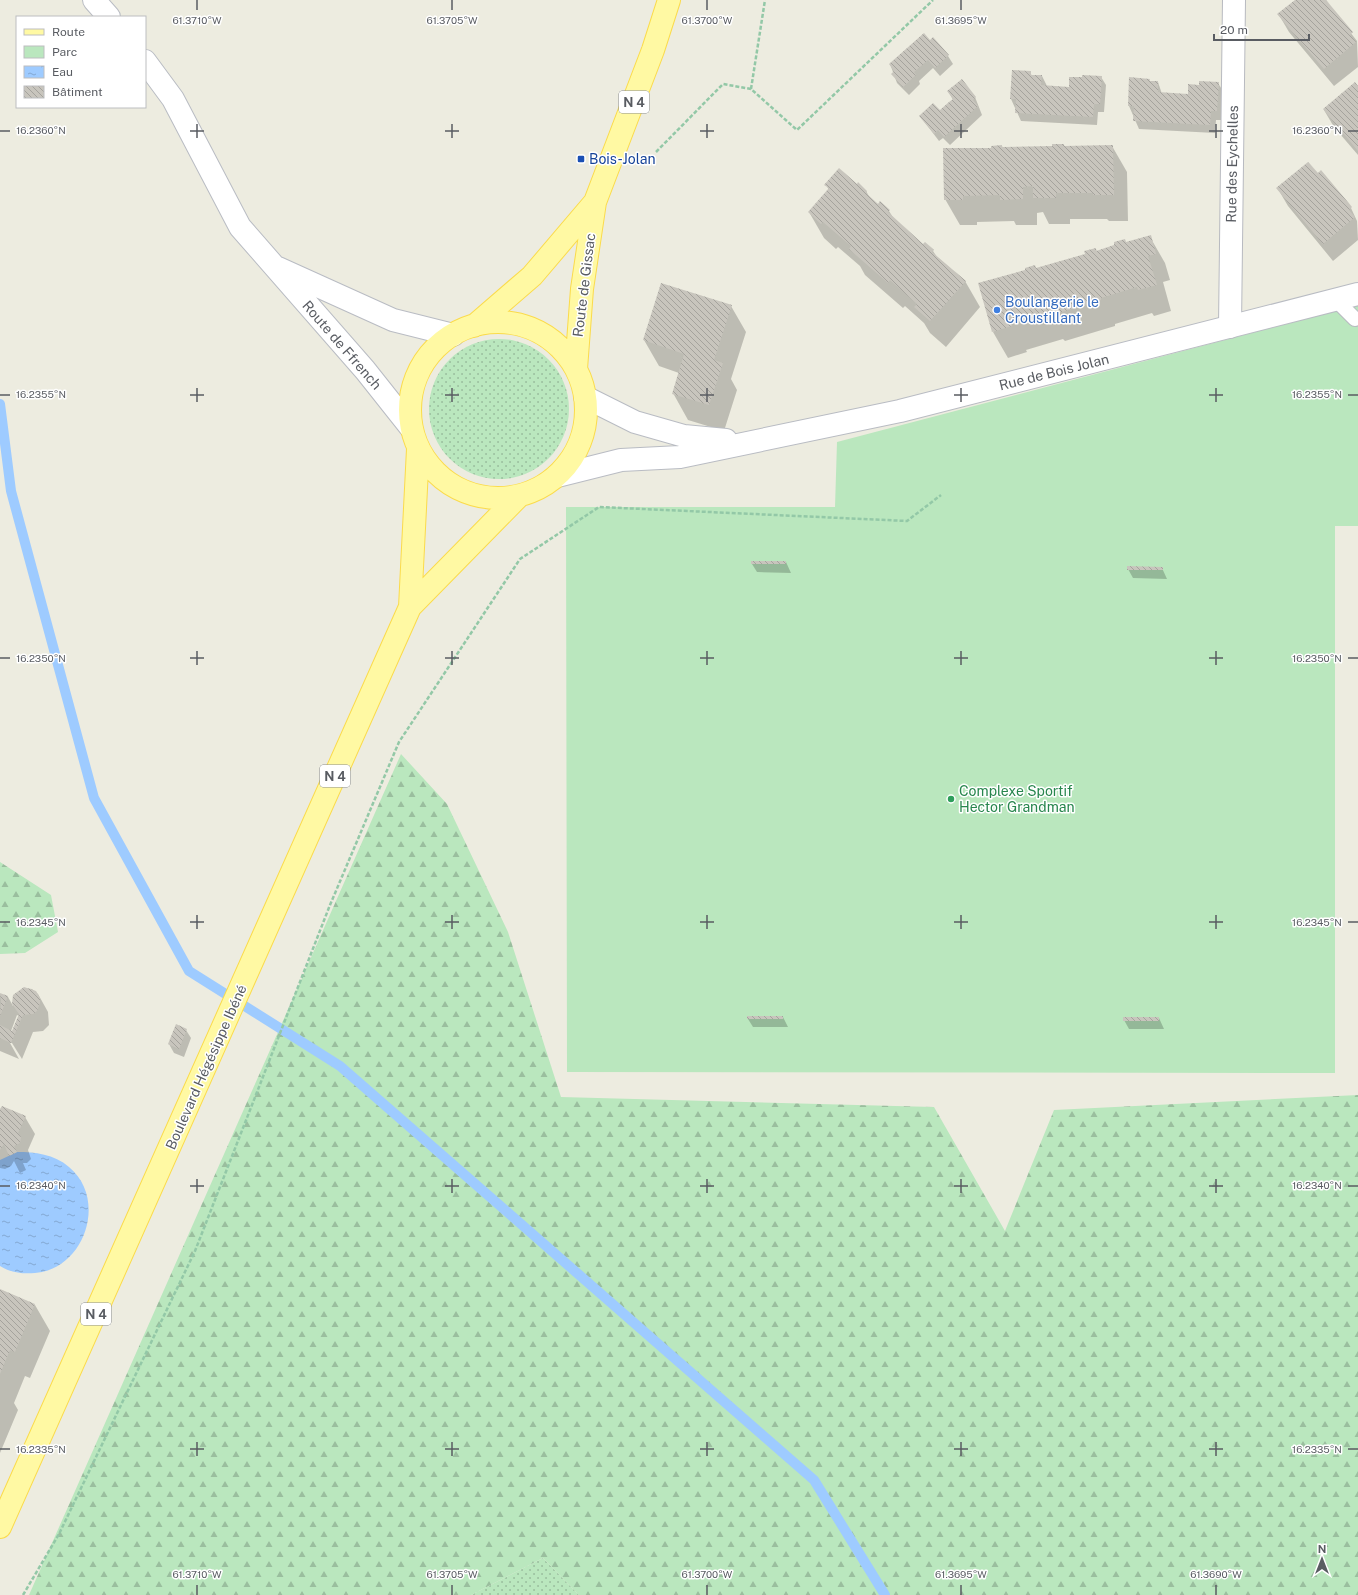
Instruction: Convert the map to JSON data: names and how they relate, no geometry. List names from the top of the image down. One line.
{"streets":{"main road":["N 4","Route de Gissac","Boulevard Hégésippe Ibéné"],"street":["Rue des Eychelles","Route de Ffrench","Rue de Bois Jolan"]},"crossings":[["Rue des Eychelles","Rue de Bois Jolan"]],"places":{"transit":["Bois-Jolan"],"other":["Boulangerie le Croustillant","Complexe Sportif Hector Grandman"]},"legend":["Route","Parc","Eau","Bâtiment"],"scale_bar":"20 m","north":"top","coordinates":["61.3710°W","61.3705°W","61.3700°W","61.3695°W","16.2360°N","16.2355°N","16.2350°N","16.2345°N","16.2340°N","16.2335°N","61.3690°W"]}
